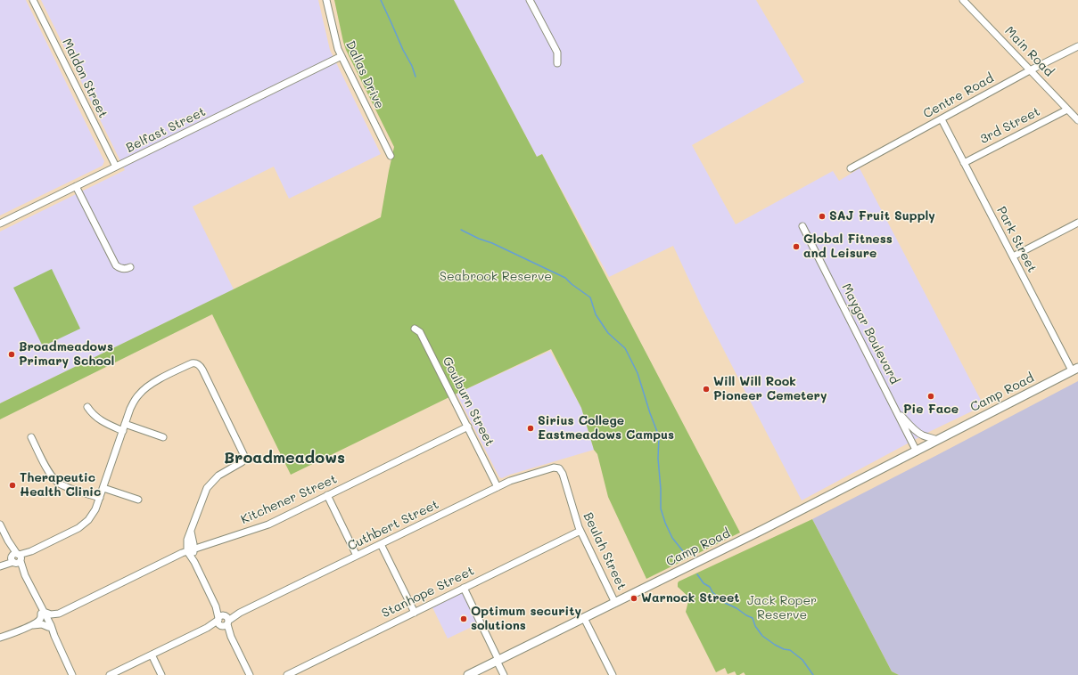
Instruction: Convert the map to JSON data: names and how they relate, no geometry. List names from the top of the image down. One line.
{"streets":{"main road":["Camp Road"],"street":["Main Road","Dallas Drive","Maldon Street","Centre Road","3rd Street","Belfast Street","Park Street","Maygar Boulevard","Goulburn Street","Kitchener Street","Cuthbert Street","Beulah Street","Stanhope Street"]},"crossings":[["Main Road","Centre Road"],["Main Road","3rd Street"],["Dallas Drive","Belfast Street"],["Maldon Street","Belfast Street"],["Centre Road","Park Street"],["3rd Street","Park Street"],["Park Street","Camp Road"],["Maygar Boulevard","Camp Road"],["Camp Road","Beulah Street"],["Goulburn Street","Kitchener Street"],["Goulburn Street","Cuthbert Street"],["Cuthbert Street","Beulah Street"],["Beulah Street","Stanhope Street"]],"districts":["Broadmeadows"],"parks":["Seabrook Reserve","Jack Roper Reserve"],"places":["SAJ Fruit Supply","Global Fitness and Leisure","Broadmeadows Primary School","Will Will Rook Pioneer Cemetery","Pie Face","Sirius College Eastmeadows Campus","Therapeutic Health Clinic","Warnock Street","Optimum security solutions"]}
